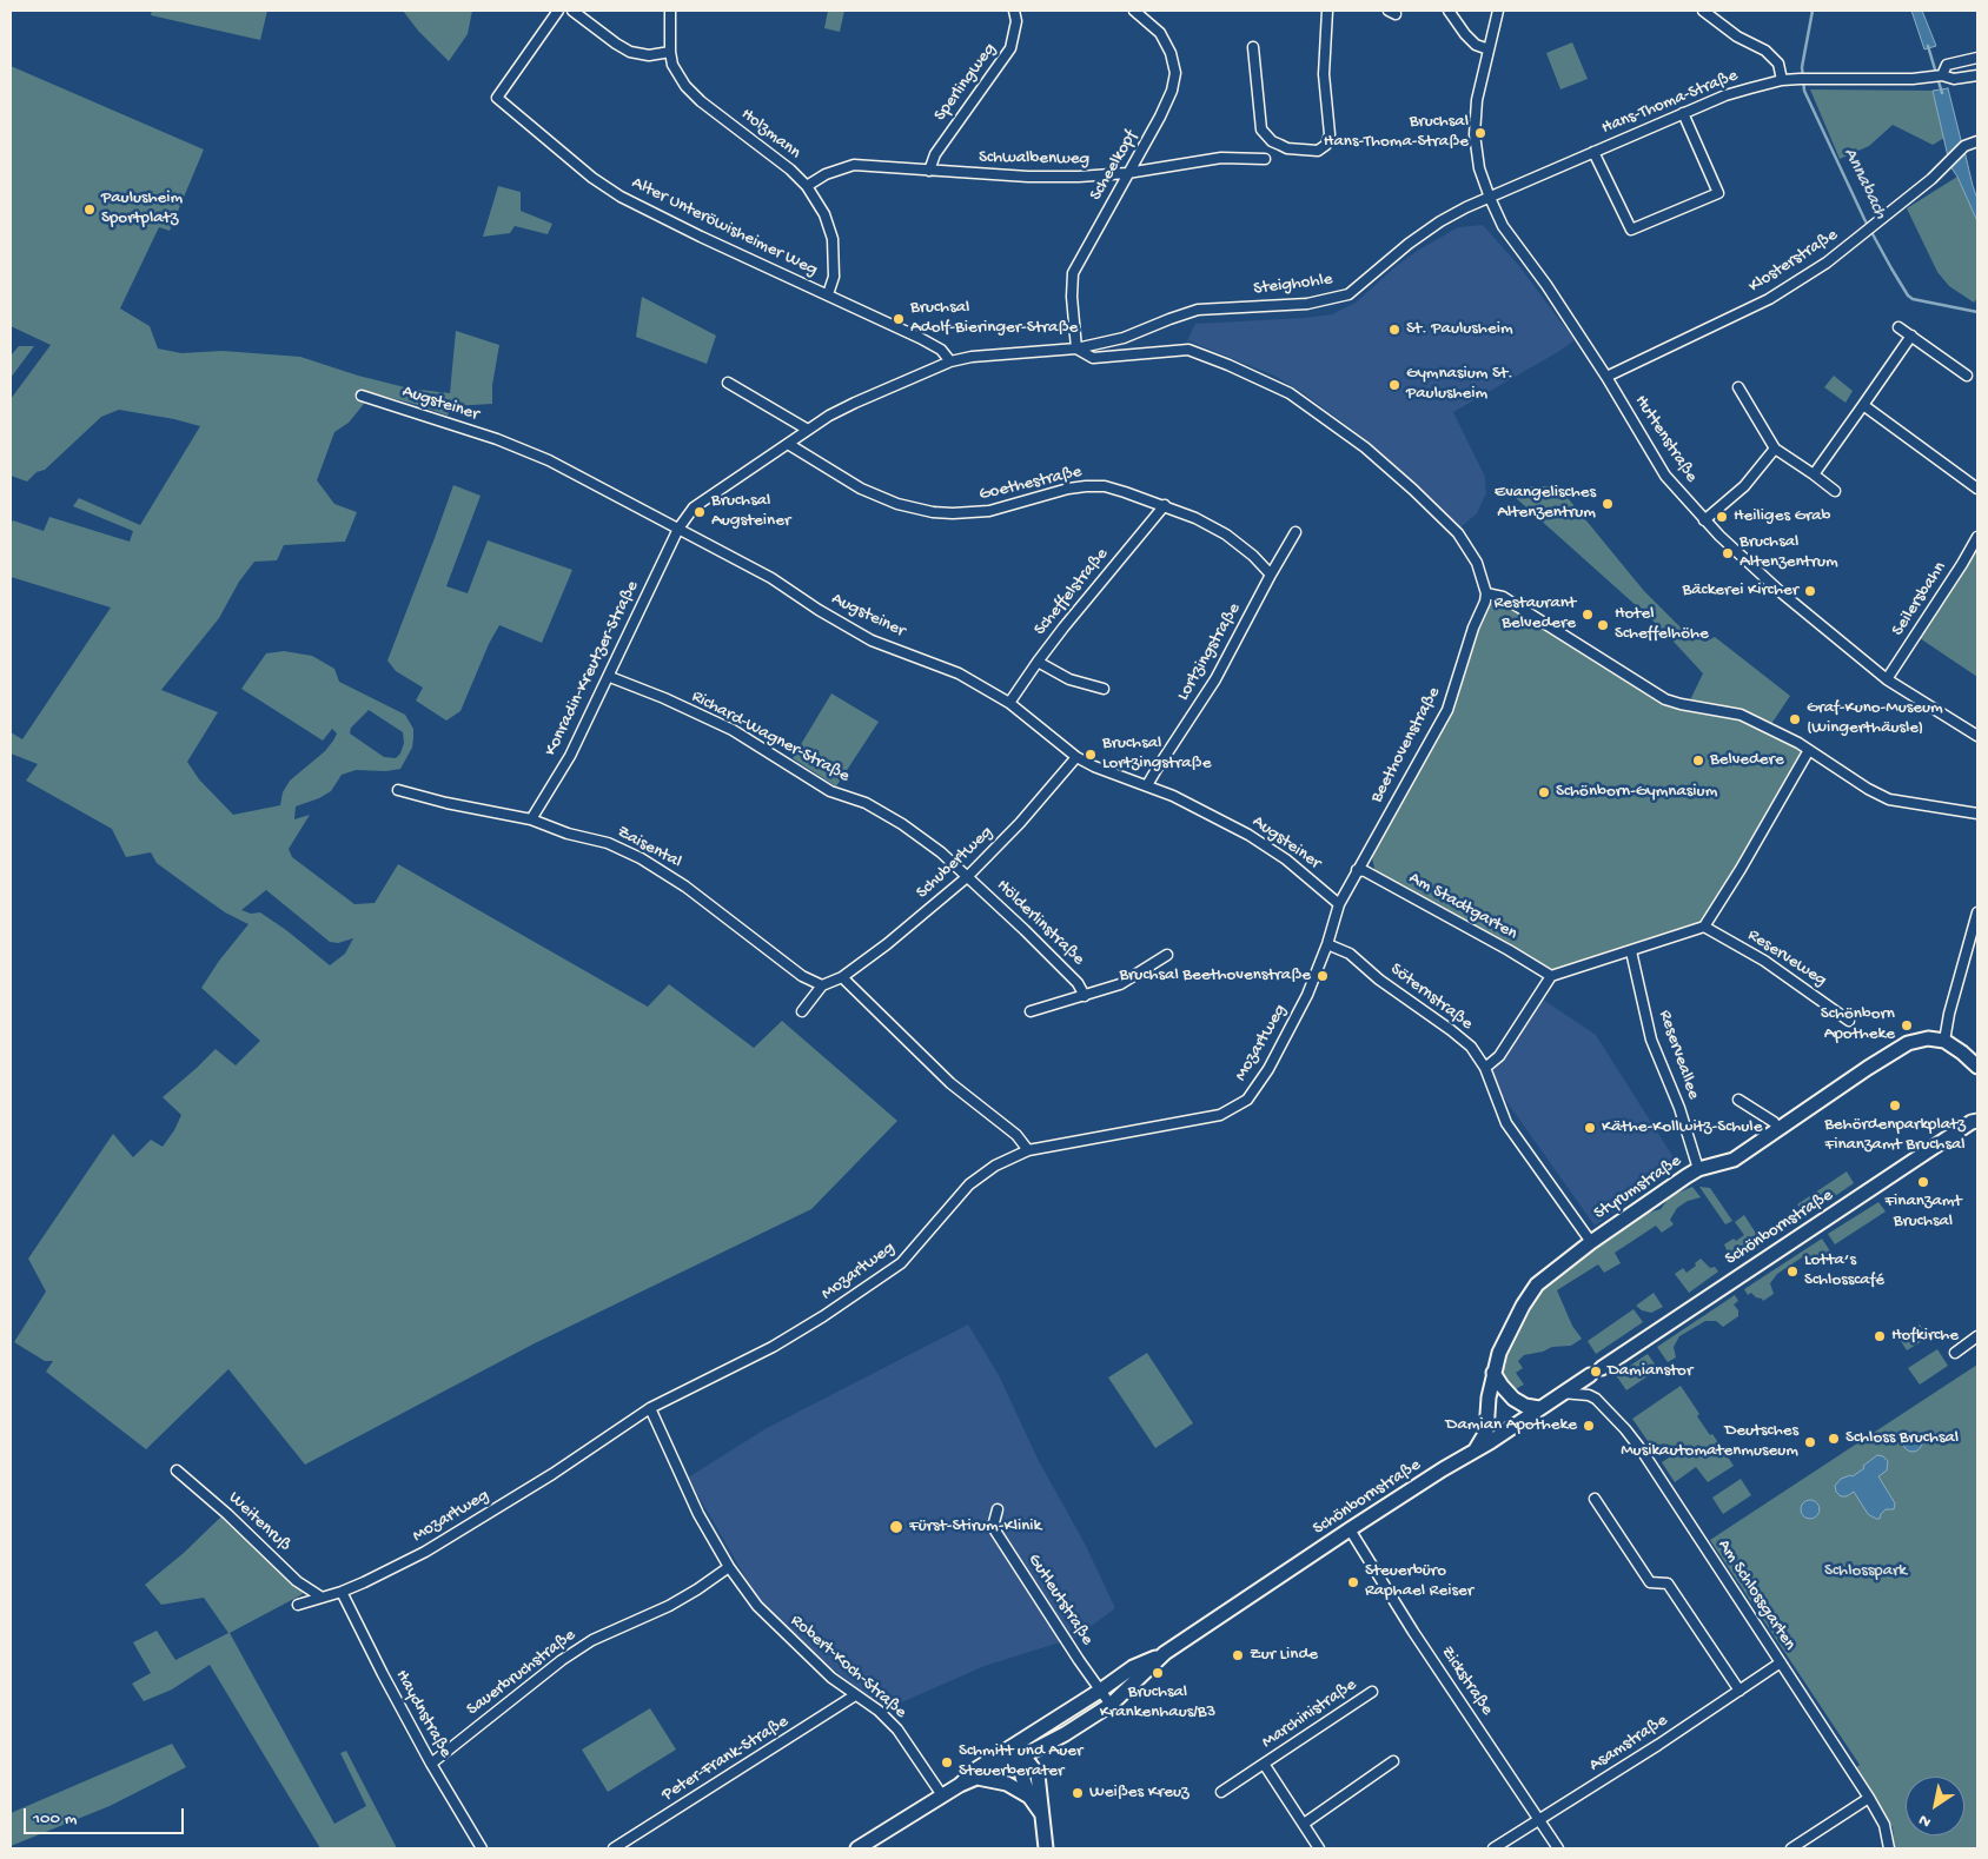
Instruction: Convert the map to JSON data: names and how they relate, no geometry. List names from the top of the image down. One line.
{"streets":{"main road":["Styrumstraße","Schönbornstraße"],"street":["Sperlingweg","Hans-Thoma-Straße","Holzmann","Schwalbenweg","Scheelkopf","Alter Unteröwisheimer Weg","Klosterstraße","Steighohle","Augsteiner","Huttenstraße","Goethestraße","Scheffelstraße","Seilersbahn","Lortzingstraße","Konradin-Kreutzer-Straße","Richard-Wagner-Straße","Beethovenstraße","Zaisental","Schubertweg","Am Stadtgarten","Hölderlinstraße","Reserveweg","Söternstraße","Mozartweg","Reserveallee","Weitenruß","Am Schlossgarten","Gutleutstraße","Robert-Koch-Straße","Sauerbruchstraße","Zickstraße","Haydnstraße","Marchinistraße","Asamstraße","Peter-Frank-Straße"]},"crossings":[["Sperlingweg","Schwalbenweg"],["Hans-Thoma-Straße","Steighohle"],["Hans-Thoma-Straße","Huttenstraße"],["Holzmann","Schwalbenweg"],["Holzmann","Alter Unteröwisheimer Weg"],["Schwalbenweg","Scheelkopf"],["Scheelkopf","Steighohle"],["Scheelkopf","Konradin-Kreutzer-Straße"],["Alter Unteröwisheimer Weg","Konradin-Kreutzer-Straße"],["Klosterstraße","Huttenstraße"],["Steighohle","Huttenstraße"],["Steighohle","Konradin-Kreutzer-Straße"],["Augsteiner","Scheffelstraße"],["Augsteiner","Lortzingstraße"],["Augsteiner","Konradin-Kreutzer-Straße"],["Augsteiner","Beethovenstraße"],["Augsteiner","Schubertweg"],["Augsteiner","Mozartweg"],["Huttenstraße","Seilersbahn"],["Goethestraße","Scheffelstraße"],["Goethestraße","Lortzingstraße"],["Goethestraße","Konradin-Kreutzer-Straße"],["Konradin-Kreutzer-Straße","Richard-Wagner-Straße"],["Konradin-Kreutzer-Straße","Zaisental"],["Richard-Wagner-Straße","Schubertweg"],["Richard-Wagner-Straße","Hölderlinstraße"],["Beethovenstraße","Am Stadtgarten"],["Beethovenstraße","Mozartweg"],["Schubertweg","Hölderlinstraße"],["Söternstraße","Mozartweg"],["Söternstraße","Styrumstraße"],["Mozartweg","Weitenruß"],["Mozartweg","Robert-Koch-Straße"],["Mozartweg","Haydnstraße"],["Reserveallee","Styrumstraße"],["Styrumstraße","Schönbornstraße"],["Schönbornstraße","Am Schlossgarten"],["Schönbornstraße","Gutleutstraße"],["Schönbornstraße","Zickstraße"],["Am Schlossgarten","Asamstraße"],["Robert-Koch-Straße","Sauerbruchstraße"],["Robert-Koch-Straße","Peter-Frank-Straße"],["Sauerbruchstraße","Haydnstraße"],["Zickstraße","Asamstraße"]],"water":["Annabach"],"parks":["Schlosspark"],"places":["Bruchsal Hans-Thoma-Straße","Paulusheim Sportplatz","Bruchsal Adolf-Bieringer-Straße","St. Paulusheim","Gymnasium St. Paulusheim","Evangelisches Altenzentrum","Bruchsal Augsteiner","Heiliges Grab","Bruchsal Altenzentrum","Bäckerei Kircher","Restaurant Belvedere","Hotel Scheffelhöhe","Graf-Kuno-Museum (Wingerthäusle)","Bruchsal Lortzingstraße","Belvedere","Schönborn-Gymnasium","Bruchsal Beethovenstraße","Schönborn Apotheke","Behördenparkplatz Finanzamt Bruchsal","Käthe-Kollwitz-Schule","Finanzamt Bruchsal","Lotta’s Schlosscafé","Hofkirche","Damianstor","Damian Apotheke","Schloss Bruchsal","Deutsches Musikautomatenmuseum","Fürst-Stirum-Klinik","Steuerbüro Raphael Reiser","Zur Linde","Bruchsal Krankenhaus/B3","Schmitt und Auer Steuerberater","Weißes Kreuz"],"scale_bar":"100 m","north":"bottom left"}
